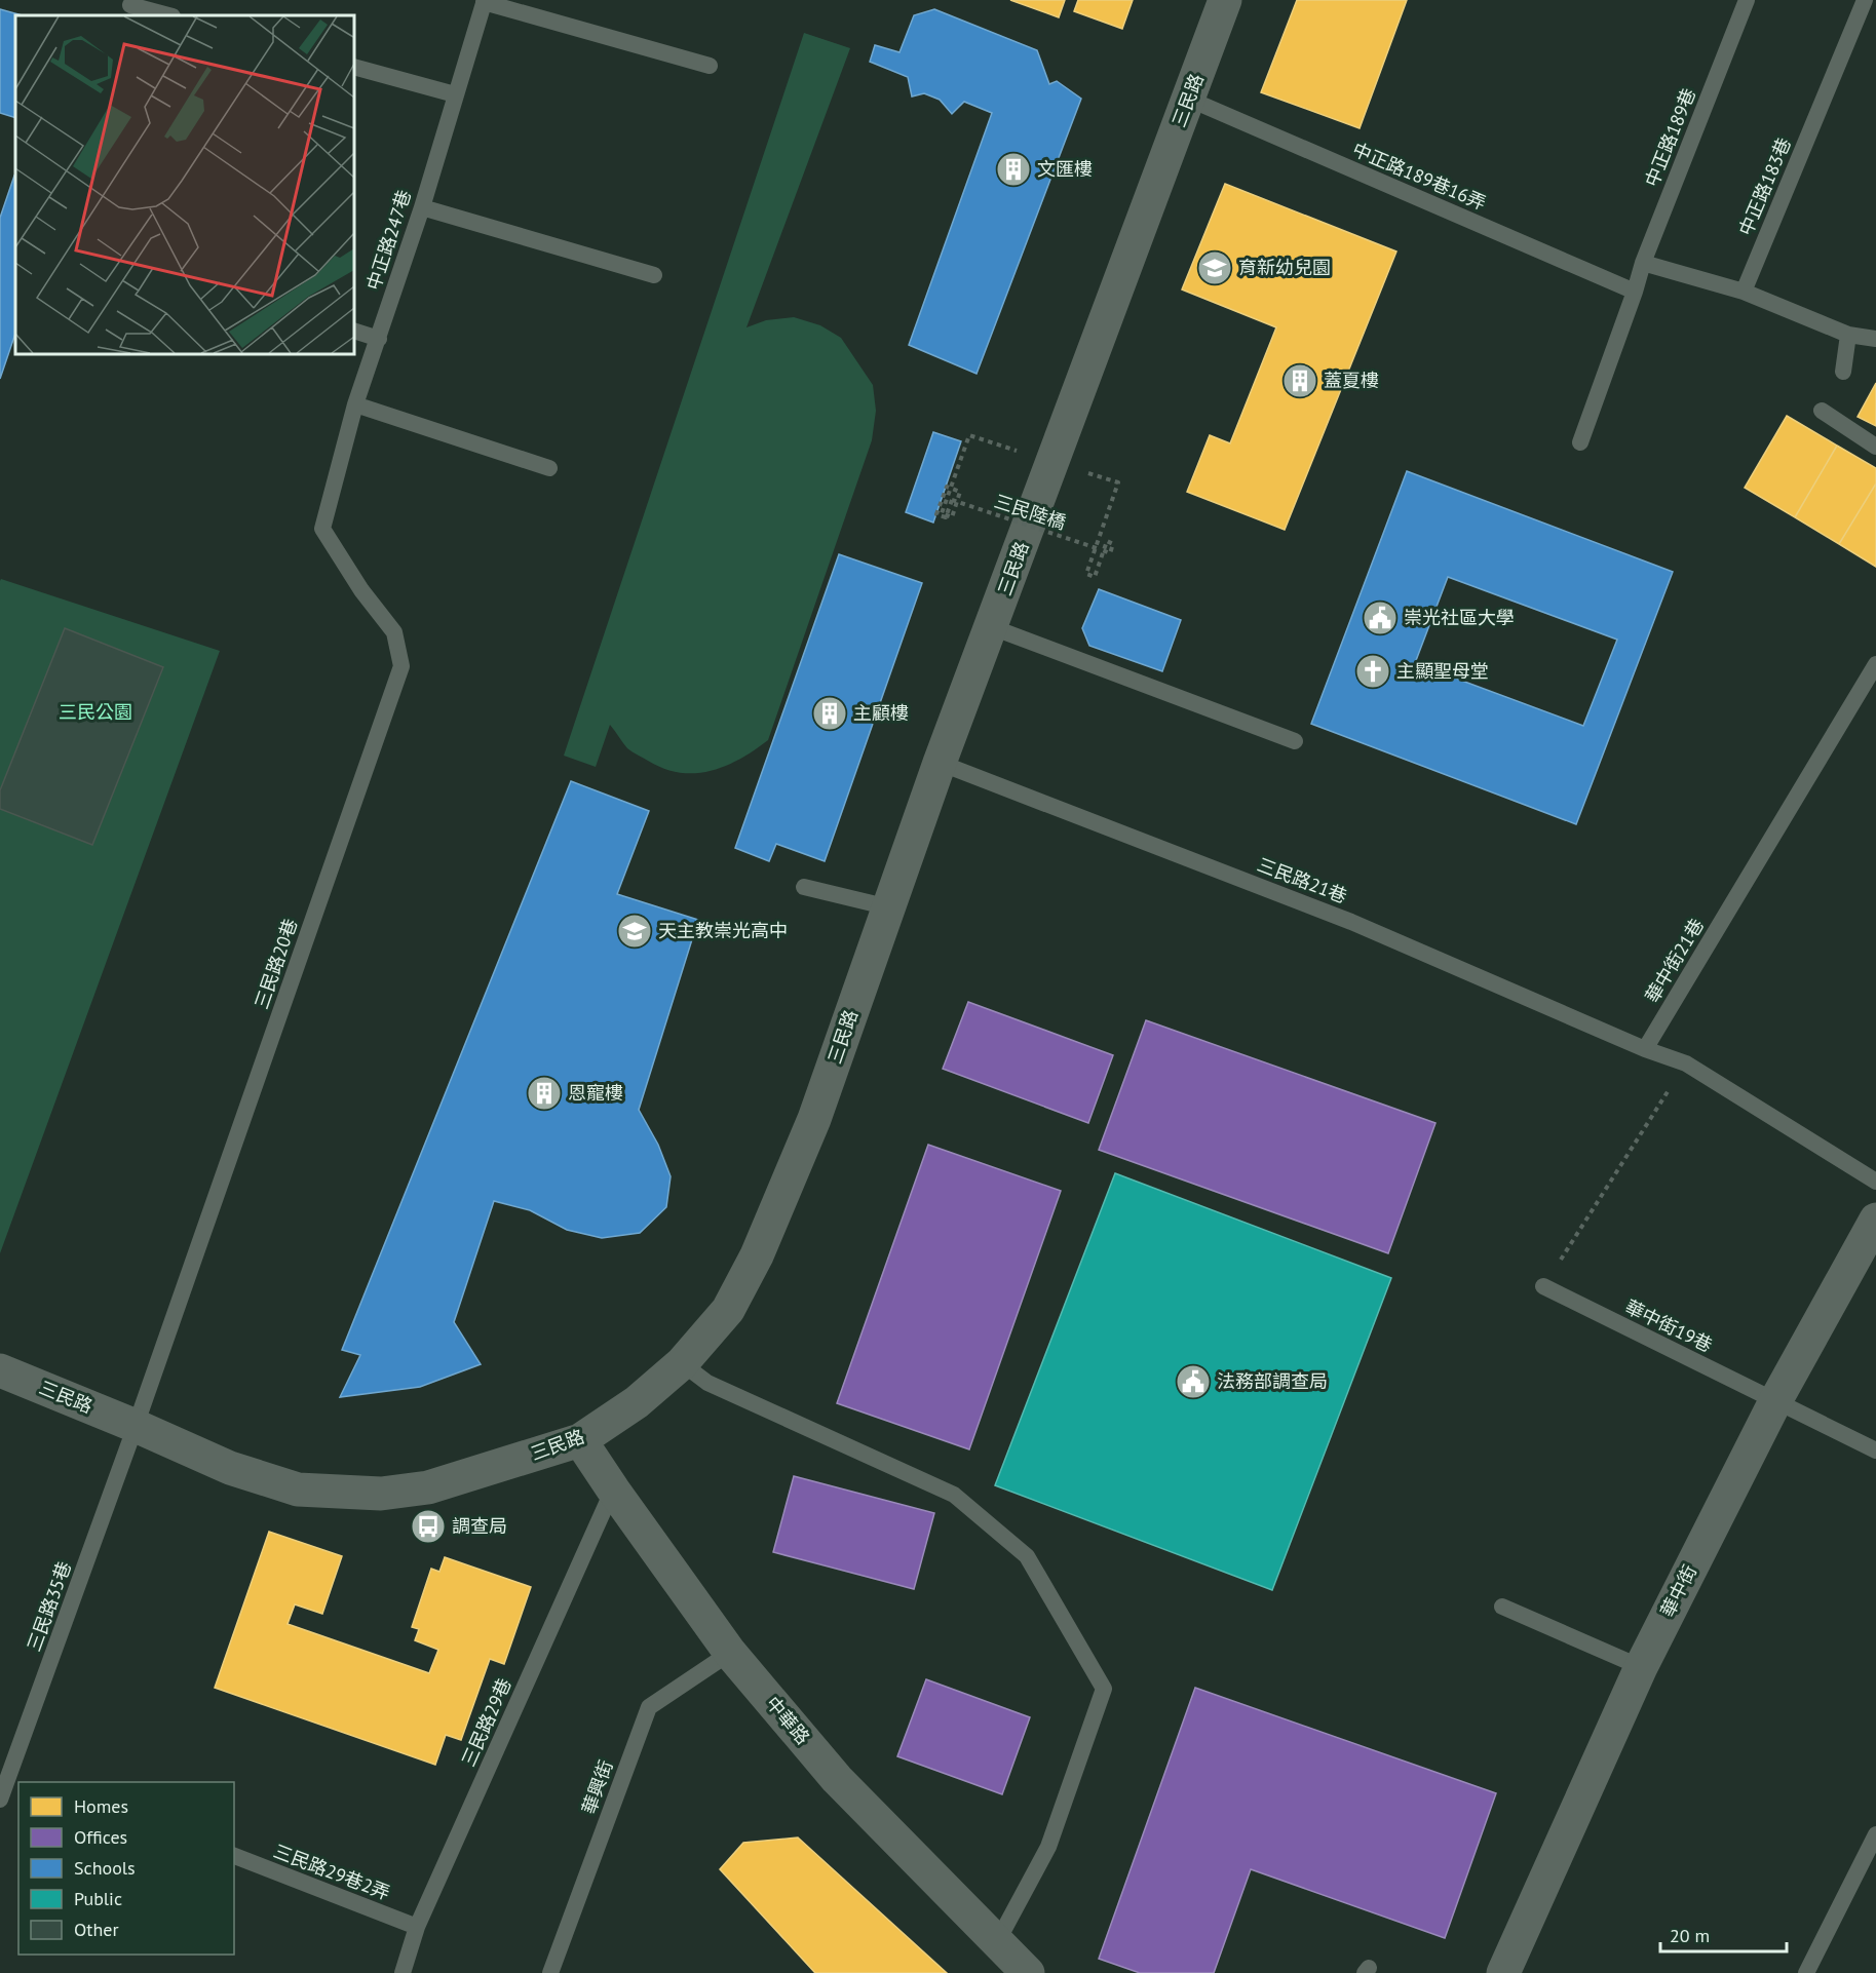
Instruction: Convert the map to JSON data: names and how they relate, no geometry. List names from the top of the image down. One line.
{"streets":{"street":["三民路","華中街","中華路"],"lane":["中正路189巷","中正路189巷16弄","中正路183巷","中正路247巷","三民路21巷","華中街21巷","三民路20巷","華中街19巷","三民路35巷","三民路29巷","華興街","三民路29巷2弄"],"path":["三民陸橋"]},"crossings":[["三民路","中正路189巷16弄"],["三民路","三民陸橋"],["三民路","三民路21巷"],["三民路","三民路20巷"],["三民路","三民路35巷"],["三民路","中華路"],["中正路189巷","中正路189巷16弄"],["中正路247巷","三民路20巷"],["三民路21巷","華中街21巷"],["三民路20巷","三民路35巷"],["華中街19巷","華中街"],["中華路","三民路29巷"],["中華路","華興街"],["三民路29巷","三民路29巷2弄"]],"parks":["三民公園"],"places":{"building":["文匯樓","蓋夏樓","主顧樓","恩寵樓"],"school or university":["育新幼兒園","天主教崇光高中"],"public building":["崇光社區大學","法務部調查局"],"church":["主顯聖母堂"],"bus stop":["調查局"]},"legend":["Homes","Offices","Schools","Public","Other"],"scale_bar":"20 m"}
